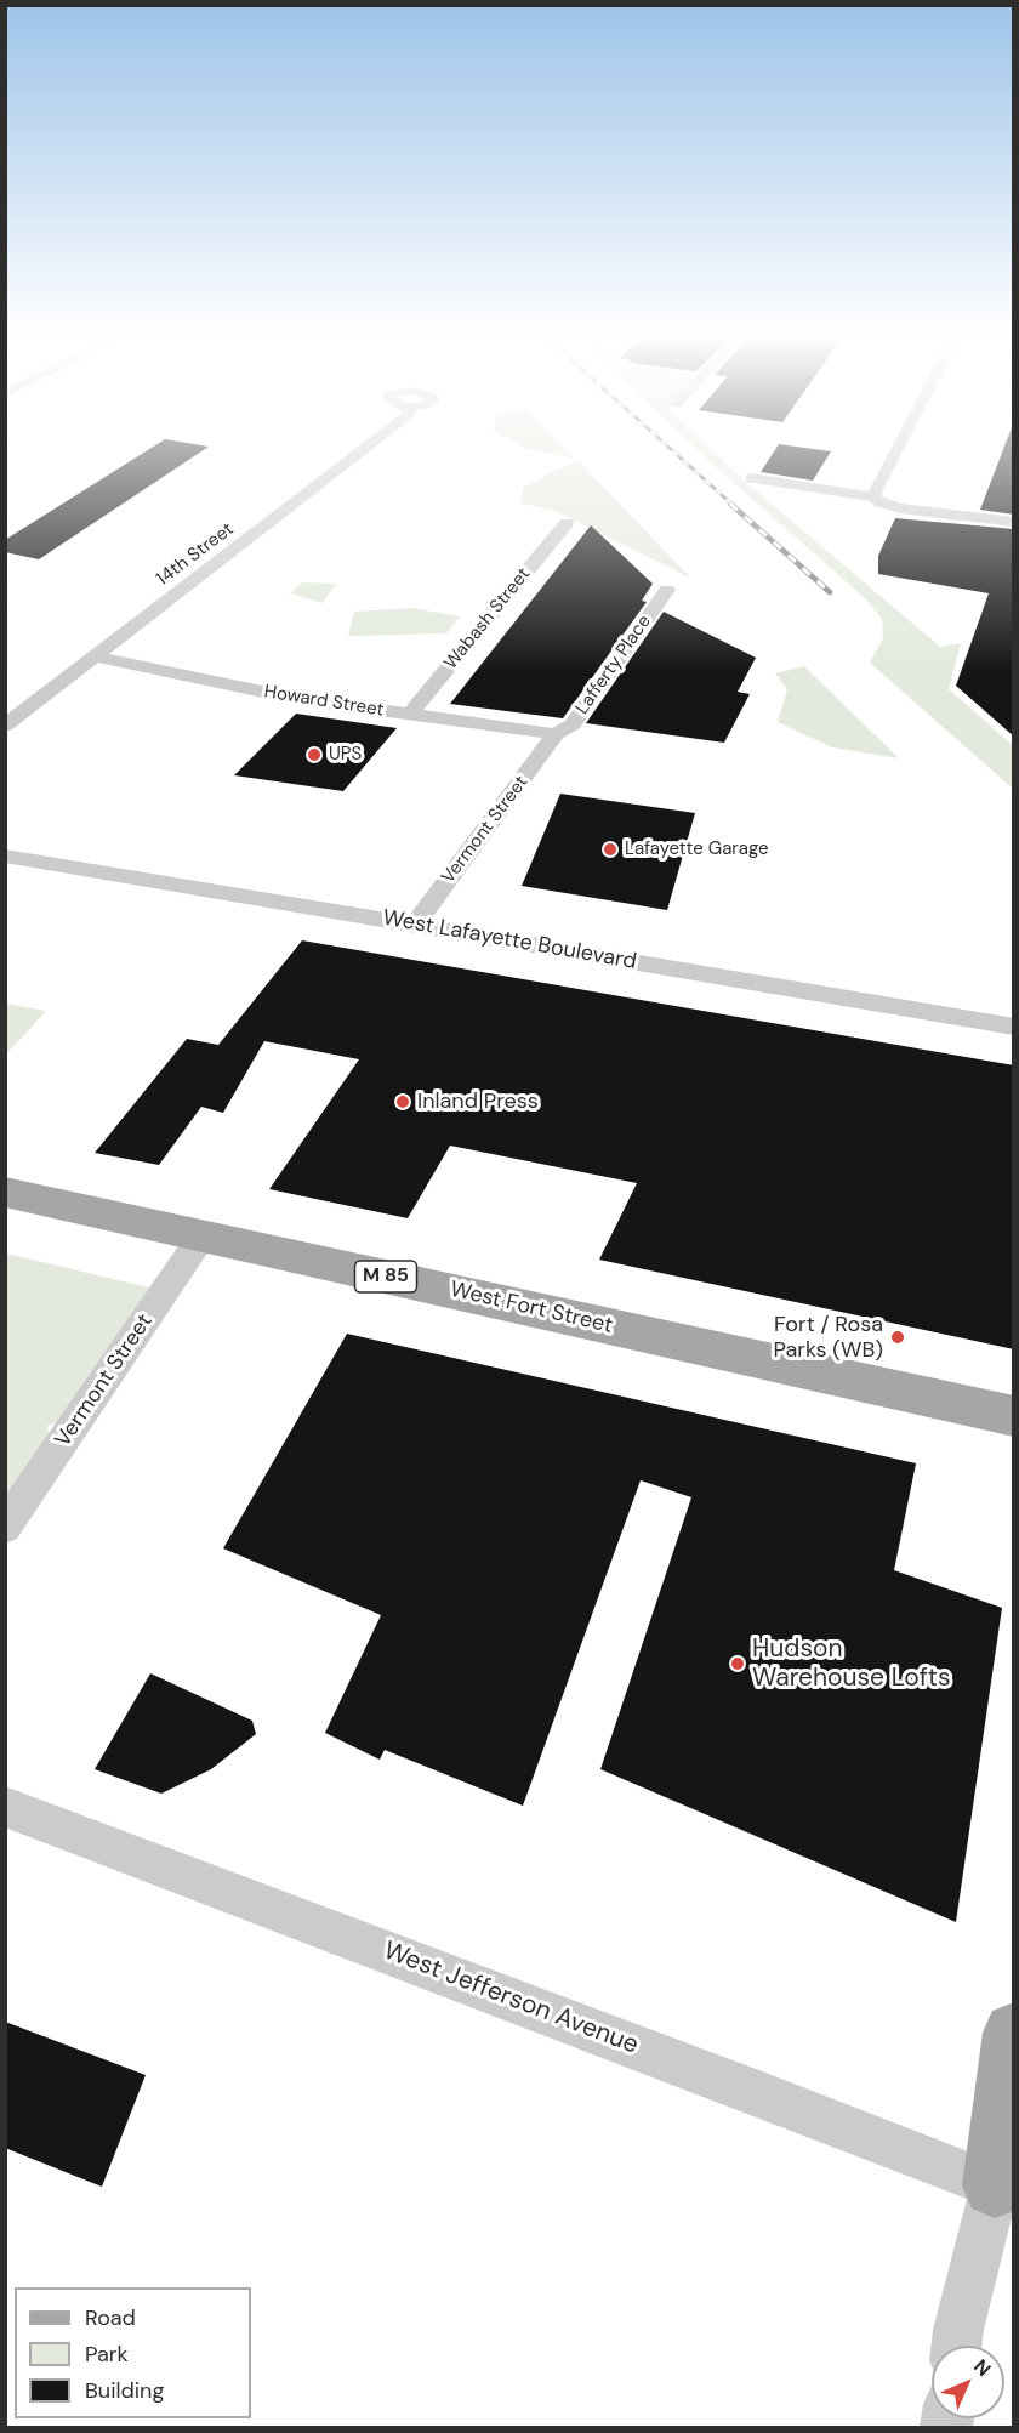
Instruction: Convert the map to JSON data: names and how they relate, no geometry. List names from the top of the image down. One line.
{"streets":{"main road":["M 85","West Fort Street"],"street":["14th Street","Wabash Street","Lafferty Place","Howard Street","Vermont Street","West Lafayette Boulevard","West Jefferson Avenue"]},"crossings":[["14th Street","Howard Street"],["Wabash Street","Howard Street"],["Lafferty Place","Howard Street"],["Lafferty Place","Vermont Street"],["Howard Street","Vermont Street"],["Vermont Street","West Lafayette Boulevard"],["Vermont Street","West Fort Street"]],"places":["UPS","Lafayette Garage","Inland Press","Fort / Rosa Parks (WB)","Hudson Warehouse Lofts"],"legend":["Road","Park","Building"],"north":"top right"}
